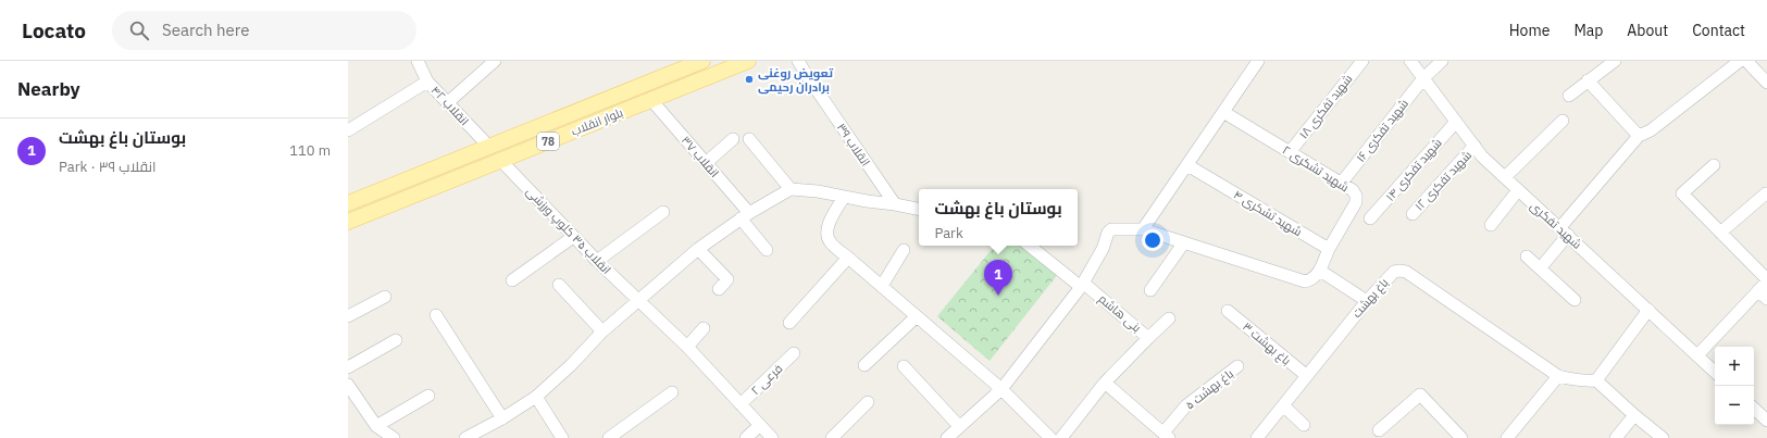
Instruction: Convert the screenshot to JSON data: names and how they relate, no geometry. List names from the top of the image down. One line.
{"streets":{"main road":["بلوار انقلاب","78"],"street":["انقلاب ۴۲","شهید تفکری ۱۸","شهید تفکری ۱۶","انقلاب ۳۹","انقلاب ۳۷","شهید تشکری ۲","شهید تفکری ۱۴","شهید تفکری ۱۲","شهید تشکری ۴","شهید تفکری","انقلاب ۳۵ کلوپ ورزشی","باغ بهشت","بنی هاشم","باغ بهشت ۳","فرعی ۲","باغ بهشت ۵"]},"crossings":[["انقلاب ۴۲","بلوار انقلاب"],["شهید تفکری ۱۸","شهید تشکری ۲"],["بلوار انقلاب","انقلاب ۳۷"],["بلوار انقلاب","انقلاب ۳۵ کلوپ ورزشی"],["شهید تفکری ۱۶","شهید تشکری ۲"],["شهید تفکری ۱۶","شهید تفکری"],["شهید تشکری ۲","شهید تشکری ۴"],["شهید تفکری ۱۴","شهید تفکری"],["شهید تفکری ۱۲","شهید تفکری"],["انقلاب ۳۵ کلوپ ورزشی","فرعی ۲"],["باغ بهشت","باغ بهشت ۳"]],"places":["تعویض روغنی برادران رحیمی"],"page":{"header":"Locato","search":"Search here","nav":["Home","Map","About","Contact"],"heading":"Nearby","list":[{"mark":"1","name":"بوستان باغ بهشت","note":"Park · انقلاب ۳۹","value":"110 m"}],"popup":["بوستان باغ بهشت","Park"],"pins":"1","map_buttons":["+","−"]}}
